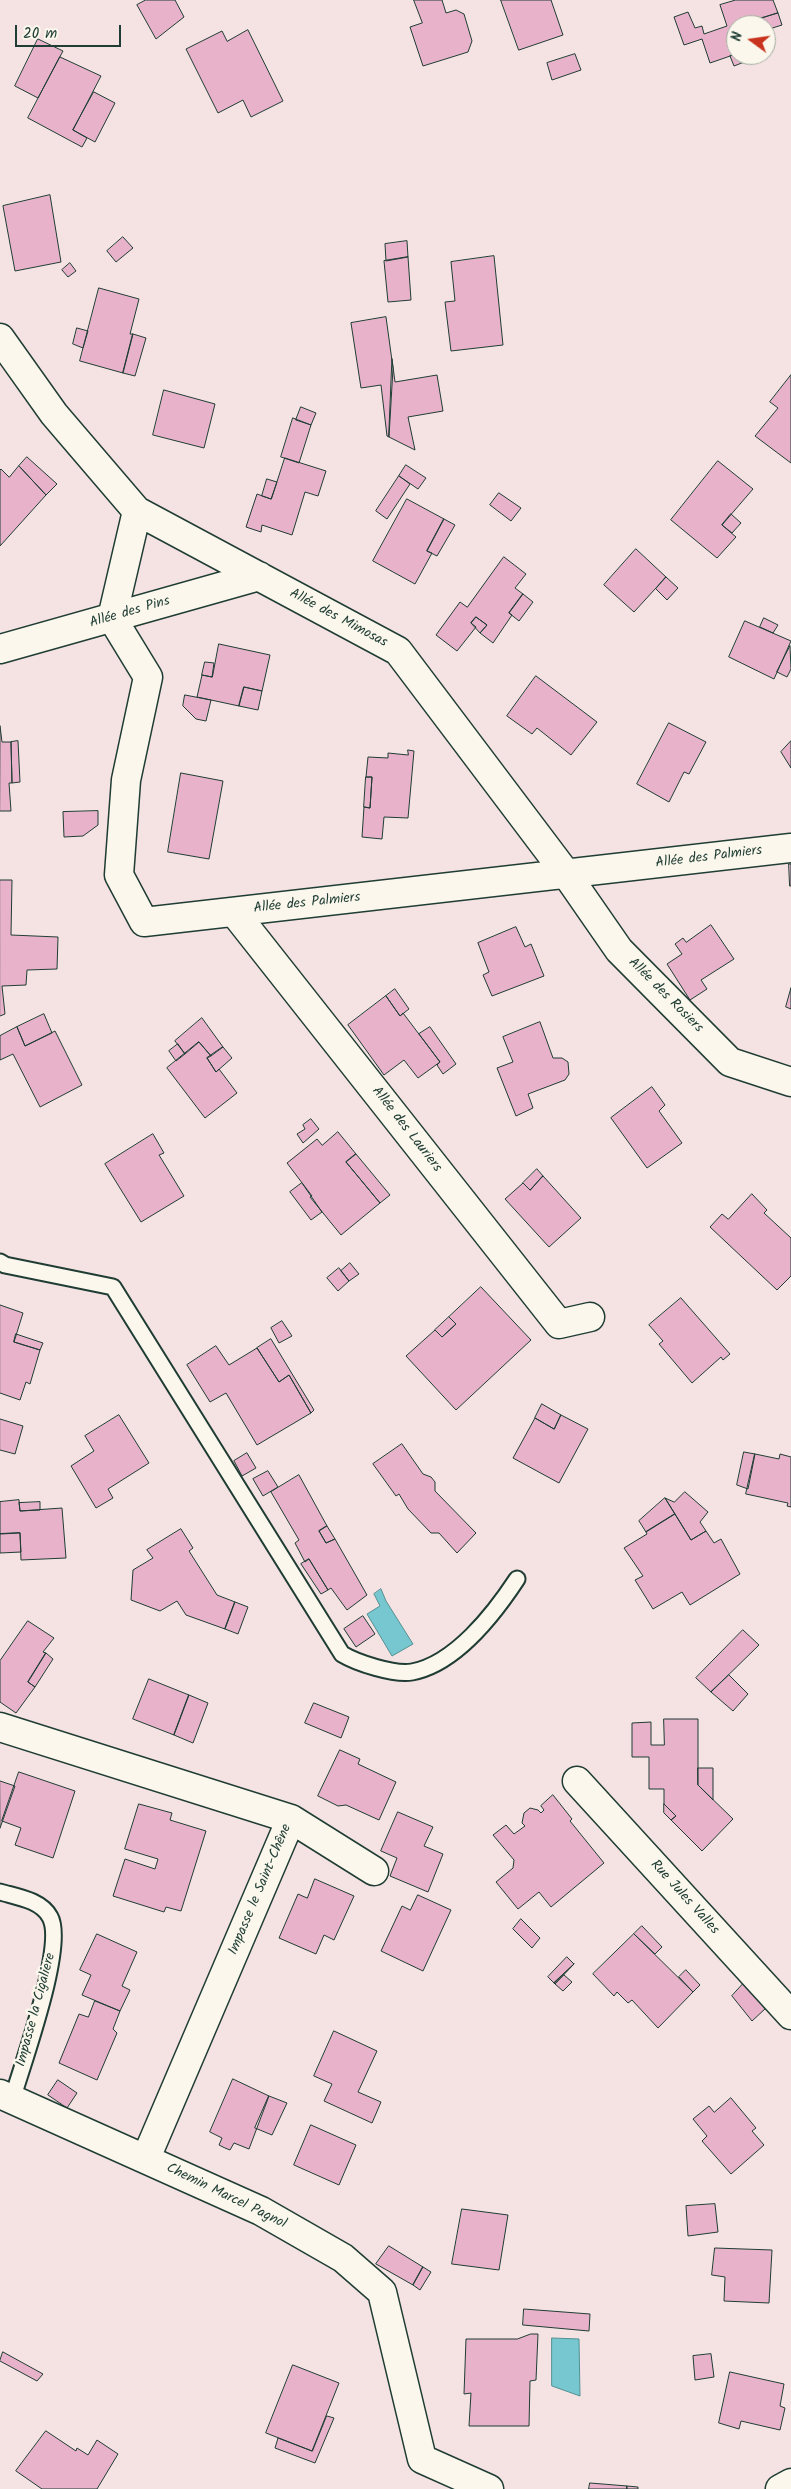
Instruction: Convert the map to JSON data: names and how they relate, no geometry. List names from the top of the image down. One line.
{"streets":{"street":["Allée des Pins","Allée des Mimosas","Allée des Palmiers","Allée des Rosiers","Allée des Lauriers","Impasse le Saint-Chêne","Rue Jules Valles","Chemin Marcel Pagnol"],"lane":["Impasse la Cigaliere"]},"crossings":[["Allée des Pins","Allée des Mimosas"],["Allée des Pins","Allée des Palmiers"],["Allée des Mimosas","Allée des Palmiers"],["Allée des Mimosas","Allée des Rosiers"],["Allée des Palmiers","Allée des Rosiers"],["Allée des Palmiers","Allée des Lauriers"],["Impasse le Saint-Chêne","Chemin Marcel Pagnol"],["Impasse la Cigaliere","Chemin Marcel Pagnol"]],"scale_bar":"20 m","north":"left"}
